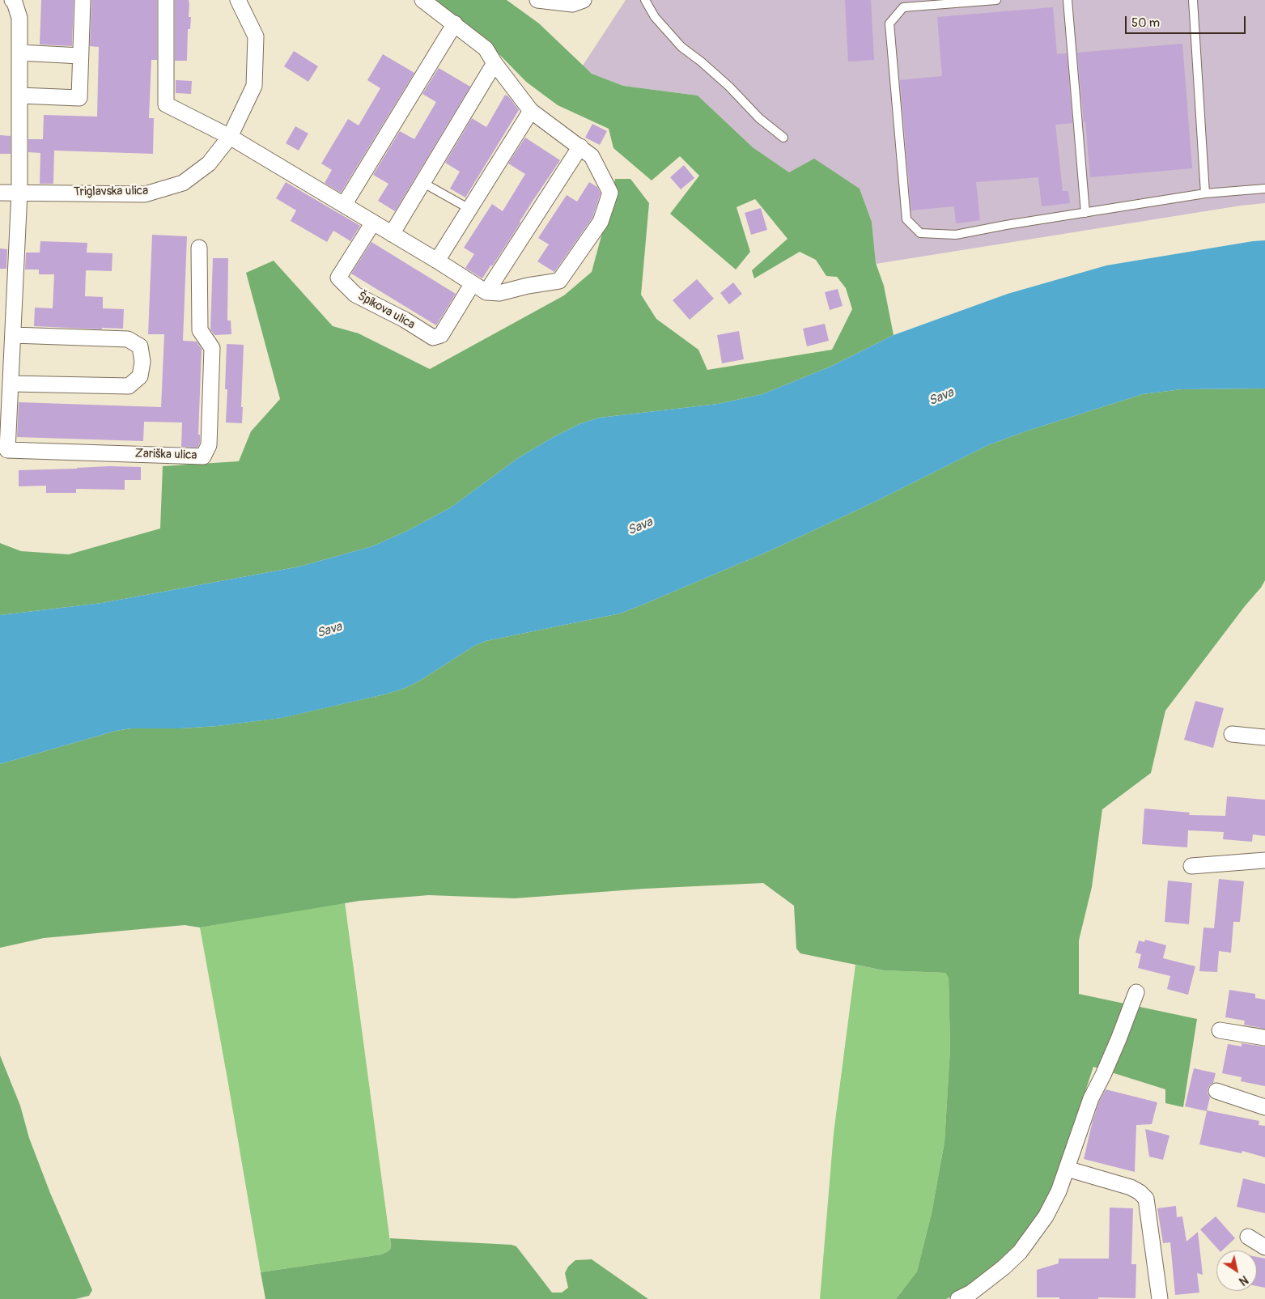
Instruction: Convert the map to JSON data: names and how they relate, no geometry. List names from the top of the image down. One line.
{"streets":{"street":["Triglavska ulica","Špikova ulica","Zariška ulica"]},"crossings":[["Triglavska ulica","Zariška ulica"]],"water":["Sava"],"scale_bar":"50 m","north":"bottom right"}
